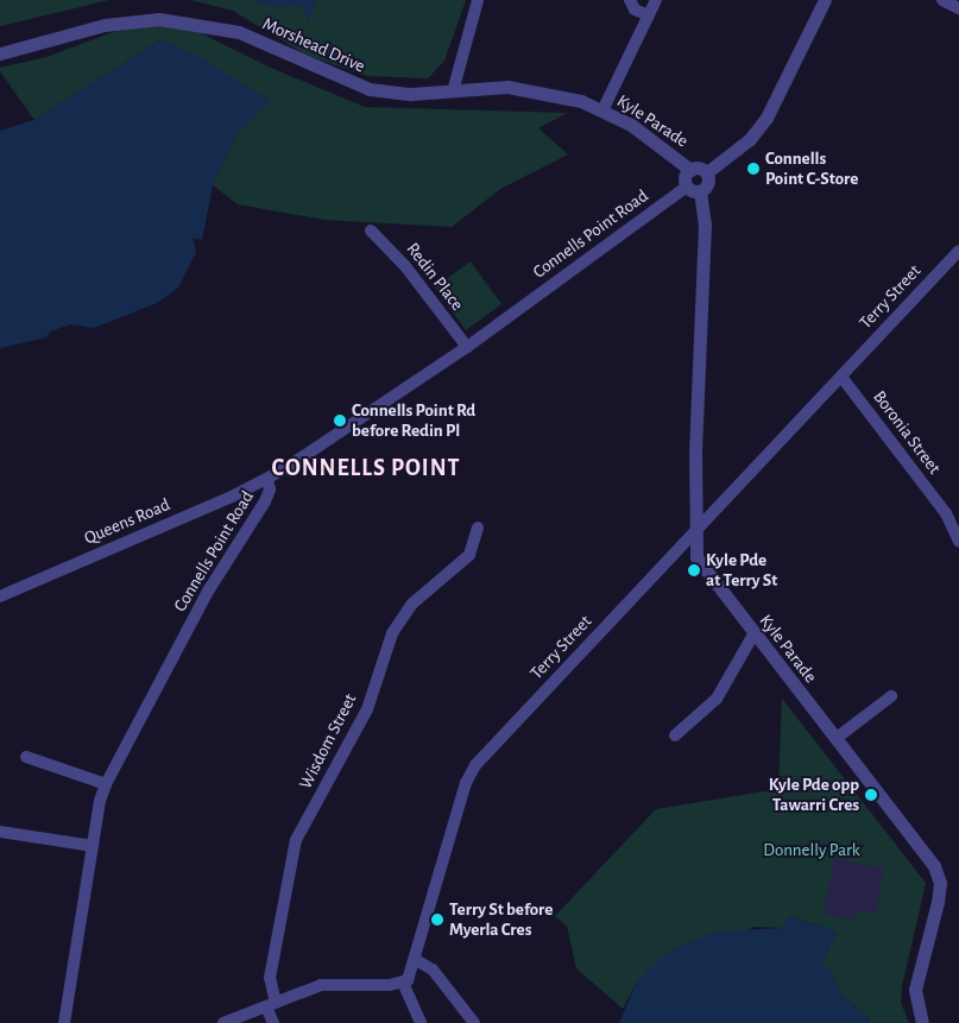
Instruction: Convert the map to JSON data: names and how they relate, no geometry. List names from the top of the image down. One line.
{"streets":{"street":["Morshead Drive","Kyle Parade","Connells Point Road","Redin Place","Terry Street","Boronia Street","Queens Road","Wisdom Street"]},"crossings":[["Morshead Drive","Kyle Parade"],["Kyle Parade","Connells Point Road"],["Kyle Parade","Terry Street"],["Connells Point Road","Redin Place"],["Connells Point Road","Queens Road"],["Terry Street","Boronia Street"]],"districts":["CONNELLS POINT"],"parks":["Donnelly Park"],"places":["Connells Point C-Store","Connells Point Rd before Redin Pl","Kyle Pde at Terry St","Kyle Pde opp Tawarri Cres","Terry St before Myerla Cres"]}
